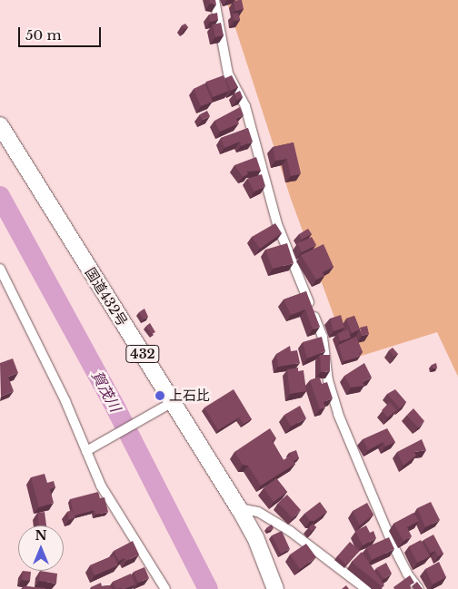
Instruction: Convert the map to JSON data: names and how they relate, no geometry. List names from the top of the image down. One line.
{"streets":{"highway":["国道432号","432"]},"water":["賀茂川"],"places":["上石比"],"scale_bar":"50 m","north":"top"}
